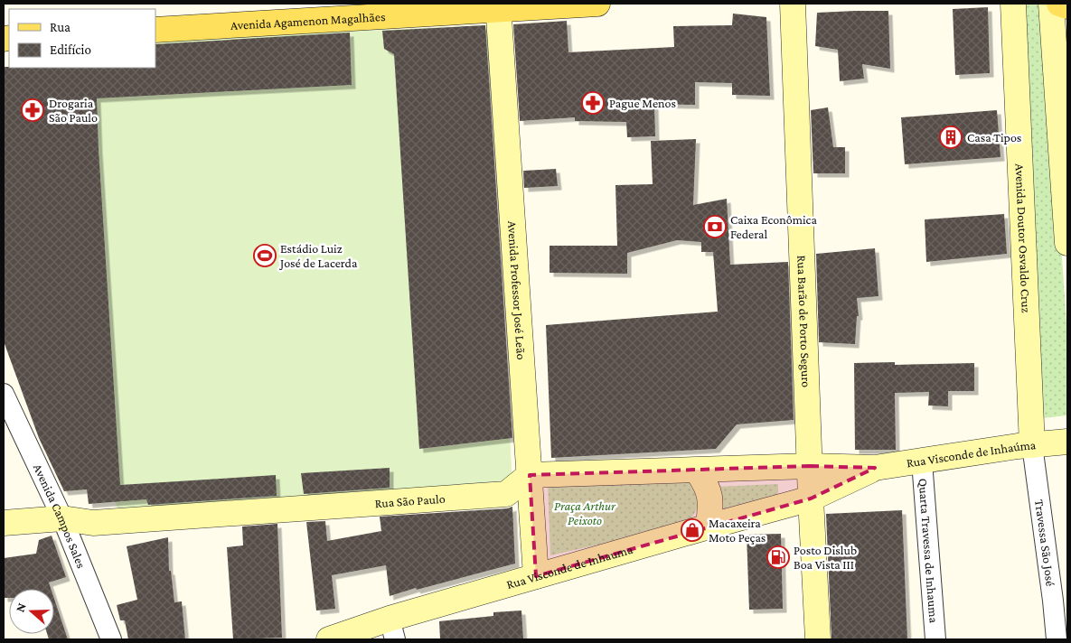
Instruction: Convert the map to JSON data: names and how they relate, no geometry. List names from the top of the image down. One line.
{"streets":{"main road":["Avenida Agamenon Magalhães"],"street":["Avenida Doutor Osvaldo Cruz","Avenida Professor José Leão","Rua Barão de Porto Seguro","Rua Visconde de Inhaúma","Rua São Paulo","Avenida Campos Sales","Travessa São José","Quarta Travessa de Inhauma","Rua Visconde de Inhauma"]},"crossings":[["Avenida Agamenon Magalhães","Avenida Professor José Leão"],["Avenida Doutor Osvaldo Cruz","Rua Visconde de Inhaúma"],["Avenida Doutor Osvaldo Cruz","Travessa São José"],["Avenida Professor José Leão","Rua São Paulo"],["Avenida Professor José Leão","Rua Visconde de Inhauma"],["Rua Barão de Porto Seguro","Rua Visconde de Inhaúma"],["Rua Barão de Porto Seguro","Rua Visconde de Inhauma"],["Rua Visconde de Inhaúma","Travessa São José"],["Rua Visconde de Inhaúma","Quarta Travessa de Inhauma"],["Rua Visconde de Inhaúma","Rua Visconde de Inhauma"],["Rua São Paulo","Avenida Campos Sales"]],"parks":["Praça Arthur Peixoto"],"places":{"pharmacy":["Pague Menos","Drogaria São Paulo"],"building":["Casa Tipos"],"bank":["Caixa Econômica Federal"],"sports":["Estádio Luiz José de Lacerda"],"shop":["Macaxeira Moto Peças"],"fuel station":["Posto Dislub Boa Vista III"]},"legend":["Rua","Edifício"],"north":"left"}
